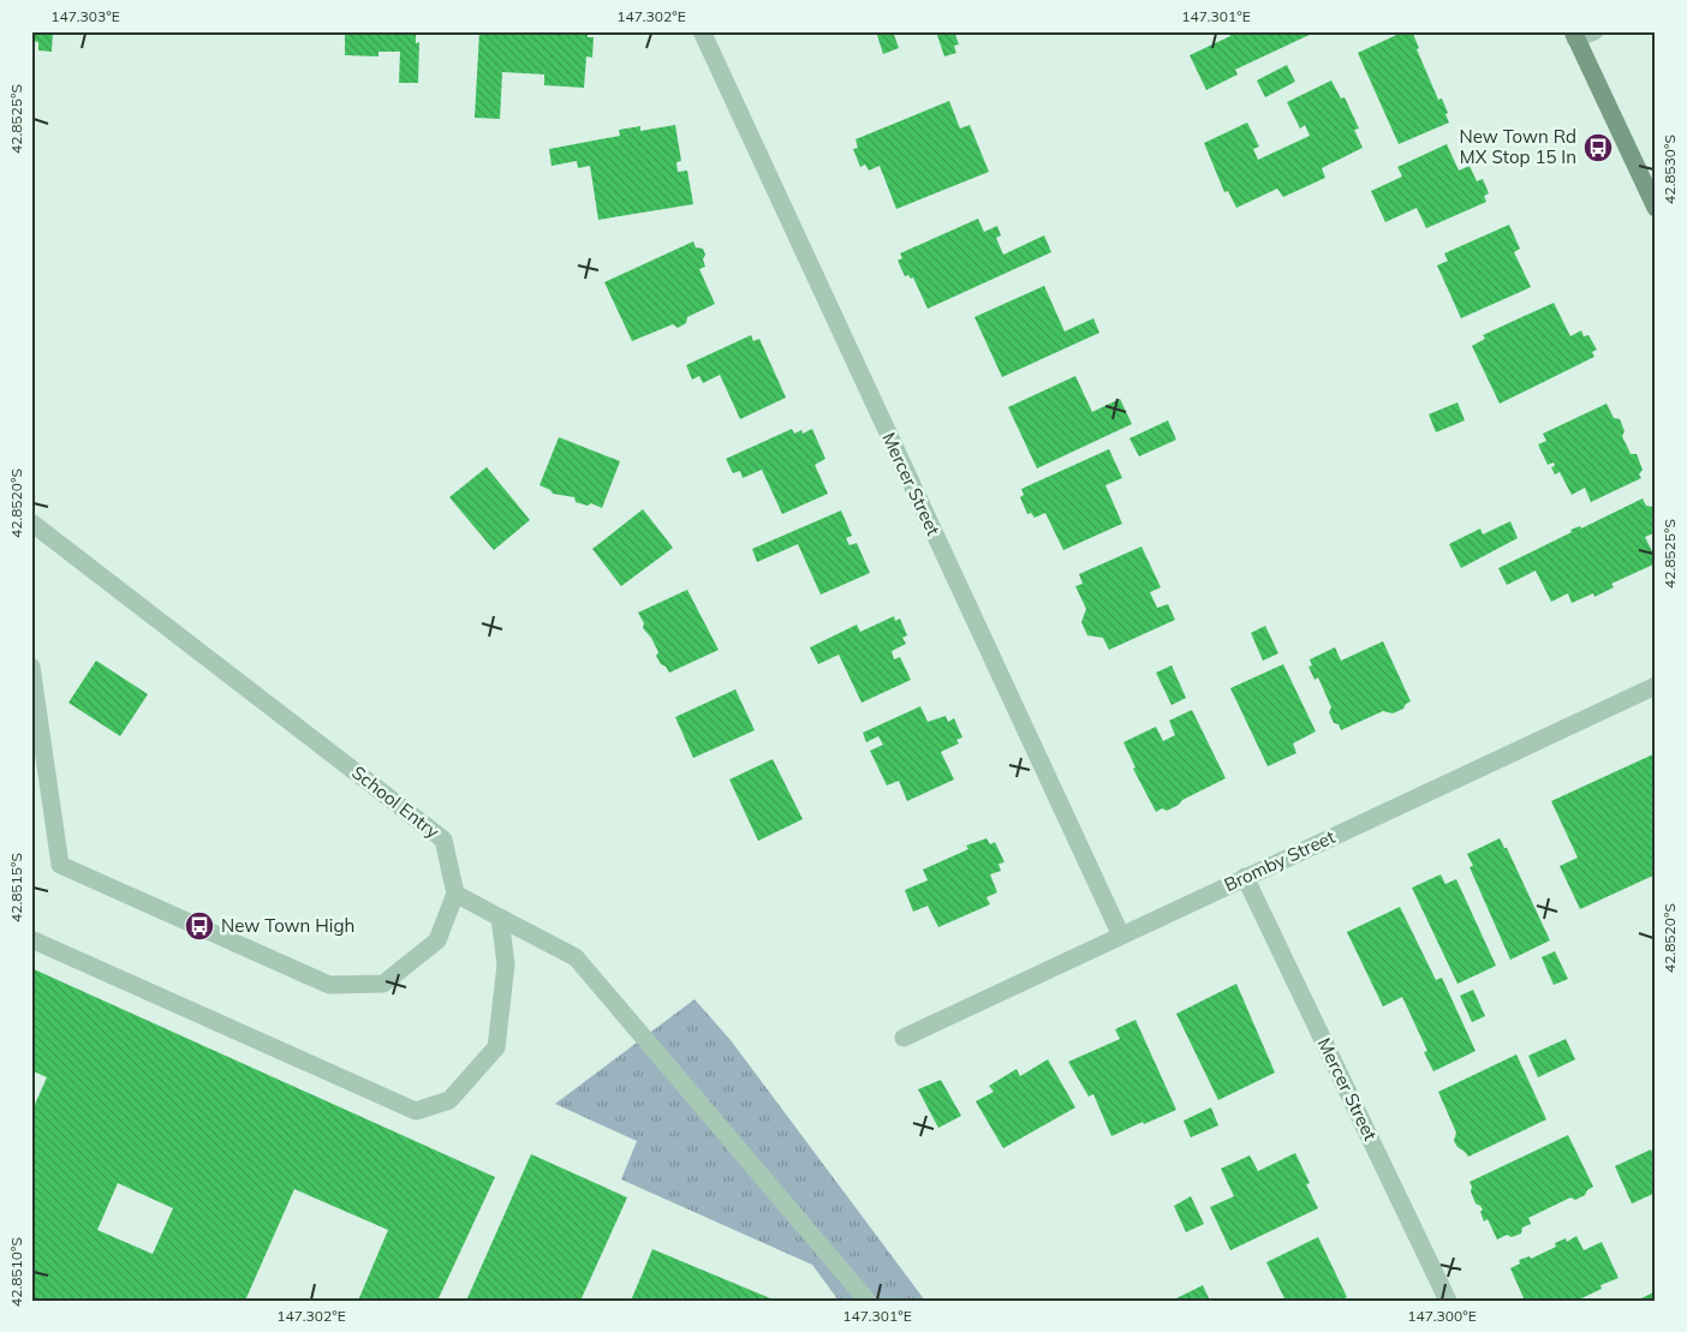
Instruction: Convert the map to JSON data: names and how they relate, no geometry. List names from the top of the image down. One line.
{"streets":{"street":["Mercer Street","School Entry","Bromby Street"]},"crossings":[["Mercer Street","Bromby Street"]],"places":{"bus stop":["New Town Rd MX Stop 15 In","New Town High"]},"coordinates":["147.303°E","147.302°E","147.301°E","42.8525°S","42.8530°S","42.8520°S","42.8515°S","42.8510°S","147.300°E"]}
